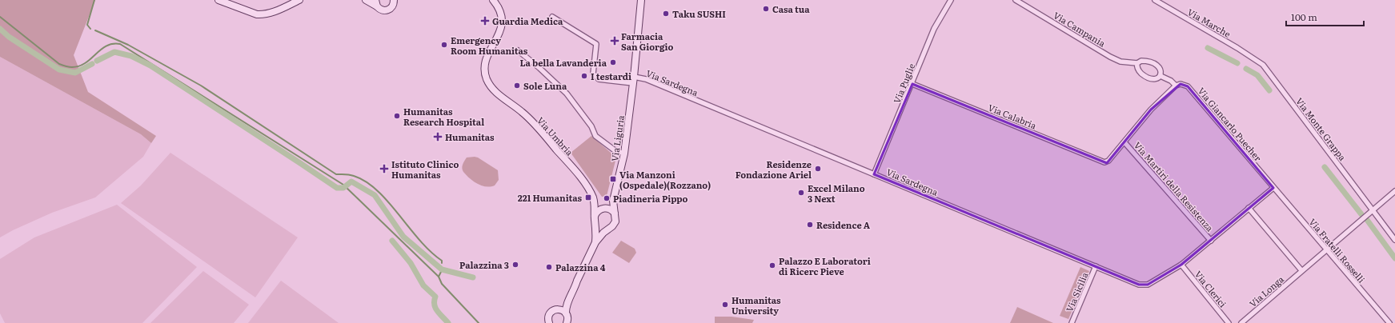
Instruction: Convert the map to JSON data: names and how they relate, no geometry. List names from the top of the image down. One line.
{"streets":{"street":["Via Marche","Via Campania","Via Sardegna","Via Puglie","Via Calabria","Via Giancarlo Puecher","Via Monte Grappa","Via Umbria","Via Liguria","Via Martiri della Resistenza","Via Fratelli Rosselli","Via Clerici","Via Longa","Via Sicilia"]},"crossings":[["Via Marche","Via Monte Grappa"],["Via Sardegna","Via Puglie"],["Via Sardegna","Via Giancarlo Puecher"],["Via Sardegna","Via Liguria"],["Via Sardegna","Via Martiri della Resistenza"],["Via Sardegna","Via Fratelli Rosselli"],["Via Sardegna","Via Clerici"],["Via Sardegna","Via Sicilia"],["Via Puglie","Via Calabria"],["Via Calabria","Via Martiri della Resistenza"],["Via Giancarlo Puecher","Via Fratelli Rosselli"],["Via Monte Grappa","Via Longa"],["Via Umbria","Via Liguria"],["Via Fratelli Rosselli","Via Longa"]],"places":{"other":["Casa tua","Taku SUSHI","Emergency Room Humanitas","La bella Lavanderia","I testardi","Sole Luna","Humanitas Research Hospital","Residenze Fondazione Ariel","Excel Milano 3 Next","Piadineria Pippo","Residence A","Palazzina 3","Palazzo E Laboratori di Ricerc Pieve","Palazzina 4","Humanitas University"],"health":["Guardia Medica","Farmacia San Giorgio","Humanitas","Istituto Clinico Humanitas"],"transit":["Via Manzoni (Ospedale)(Rozzano)","221 Humanitas"]},"scale_bar":"100 m"}
